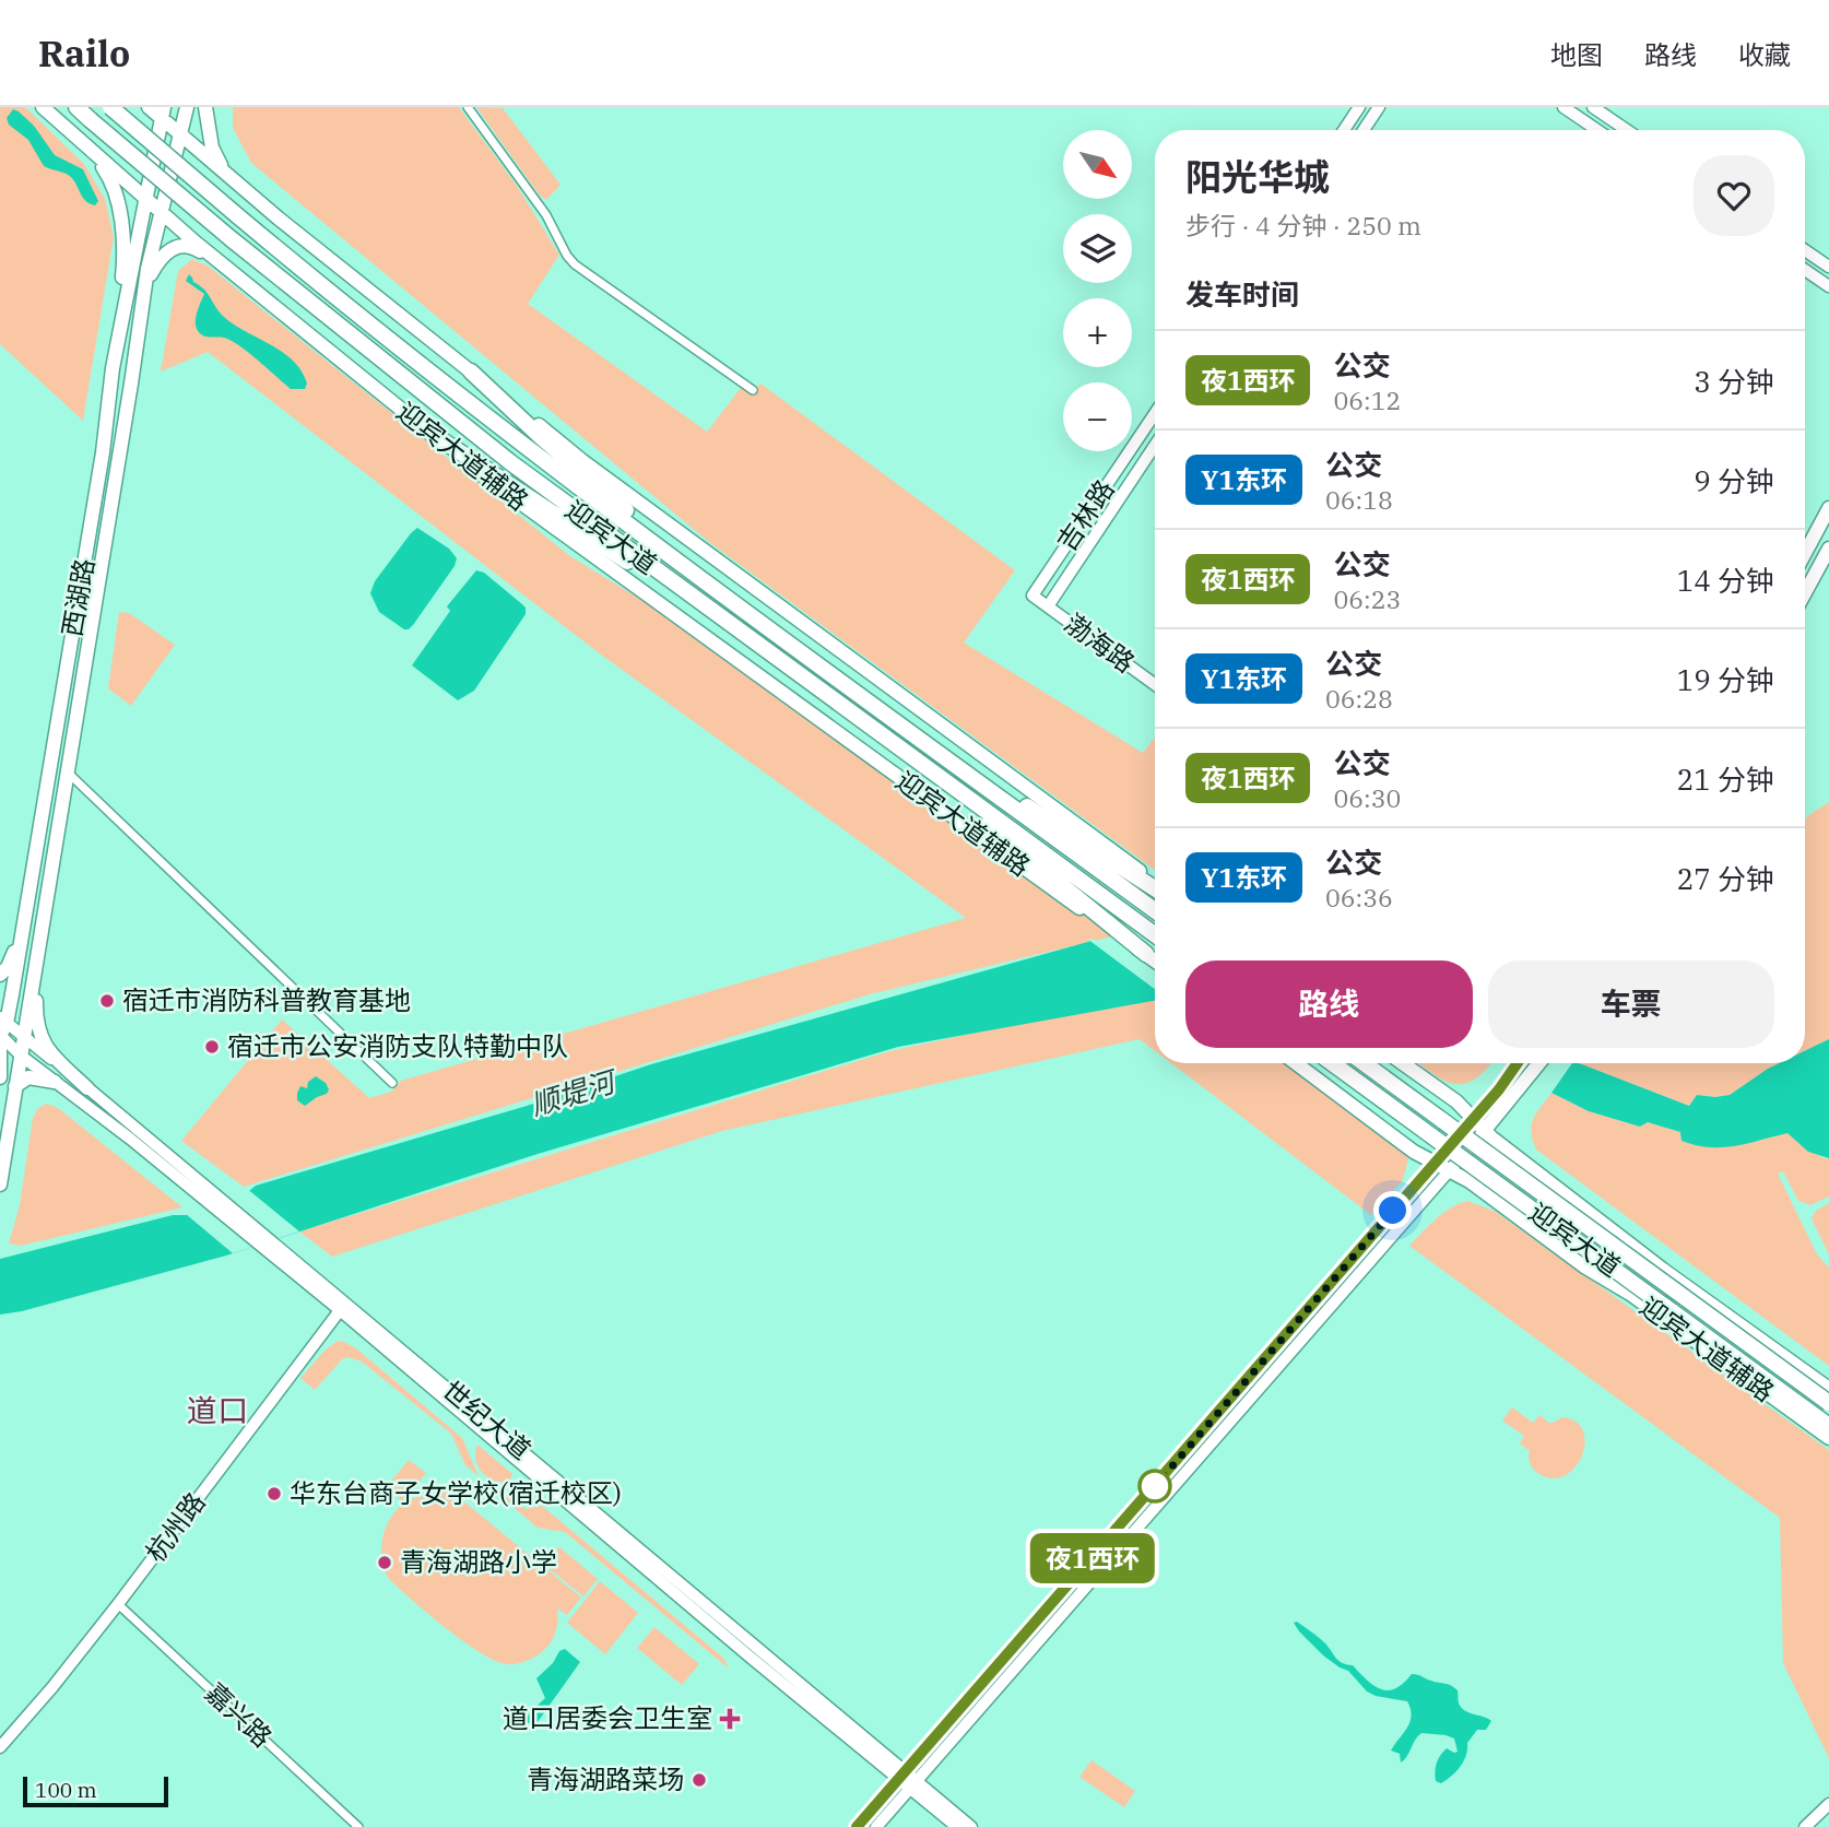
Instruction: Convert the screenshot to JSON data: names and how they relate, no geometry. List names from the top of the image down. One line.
{"streets":{"highway":["迎宾大道"],"main road":["迎宾大道辅路","西湖路"],"street":["吉林路","渤海路","世纪大道","杭州路","嘉兴路"]},"crossings":[["迎宾大道辅路","西湖路"],["吉林路","渤海路"],["西湖路","世纪大道"],["世纪大道","杭州路"],["杭州路","嘉兴路"]],"districts":["道口"],"water":["顺堤河"],"places":{"other":["宿迁市消防科普教育基地","宿迁市公安消防支队特勤中队","华东台商子女学校(宿迁校区)","青海湖路小学","青海湖路菜场"],"health":["道口居委会卫生室"]},"lines":["bus line 夜1西环"],"scale_bar":"100 m","north":"bottom right","page":{"header":"Railo","nav":["地图","路线","收藏"],"on_map":"夜1西环","map_buttons":["+","−"],"heading":[["阳光华城","步行 · 4 分钟 · 250 m"],"发车时间"],"list":[{"mark":"夜1西环","name":"公交","note":"06:12","value":"3 分钟"},{"mark":"Y1东环","name":"公交","note":"06:18","value":"9 分钟"},{"mark":"夜1西环","name":"公交","note":"06:23","value":"14 分钟"},{"mark":"Y1东环","name":"公交","note":"06:28","value":"19 分钟"},{"mark":"夜1西环","name":"公交","note":"06:30","value":"21 分钟"},{"mark":"Y1东环","name":"公交","note":"06:36","value":"27 分钟"}],"buttons":["路线","车票"],"scale":"100 m"}}
